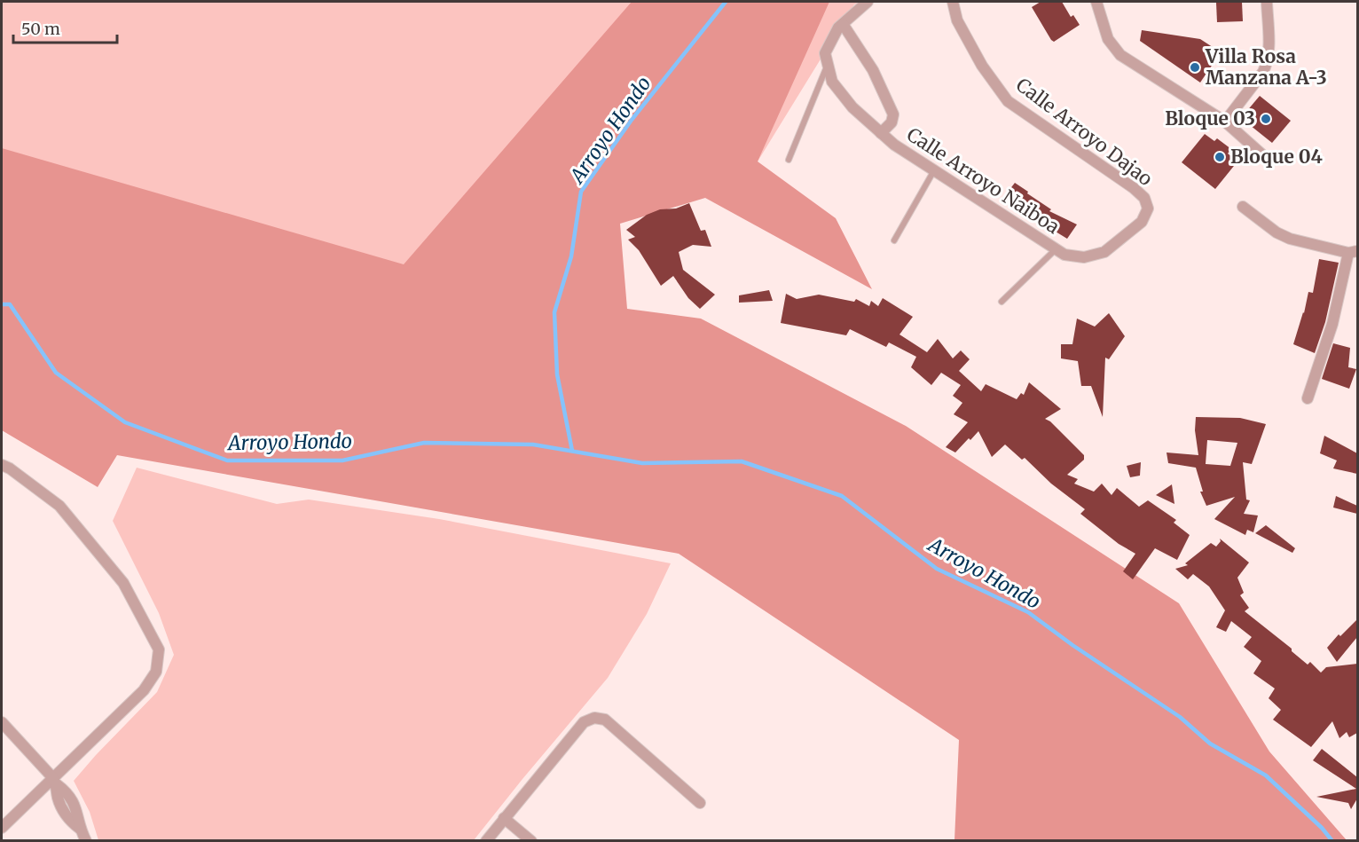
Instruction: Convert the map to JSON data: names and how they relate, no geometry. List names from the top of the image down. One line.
{"streets":{"street":["Calle Arroyo Dajao","Calle Arroyo Naiboa"]},"crossings":[["Calle Arroyo Dajao","Calle Arroyo Naiboa"]],"water":["Arroyo Hondo"],"places":["Villa Rosa Manzana A-3","Bloque 03","Bloque 04"],"scale_bar":"50 m"}
